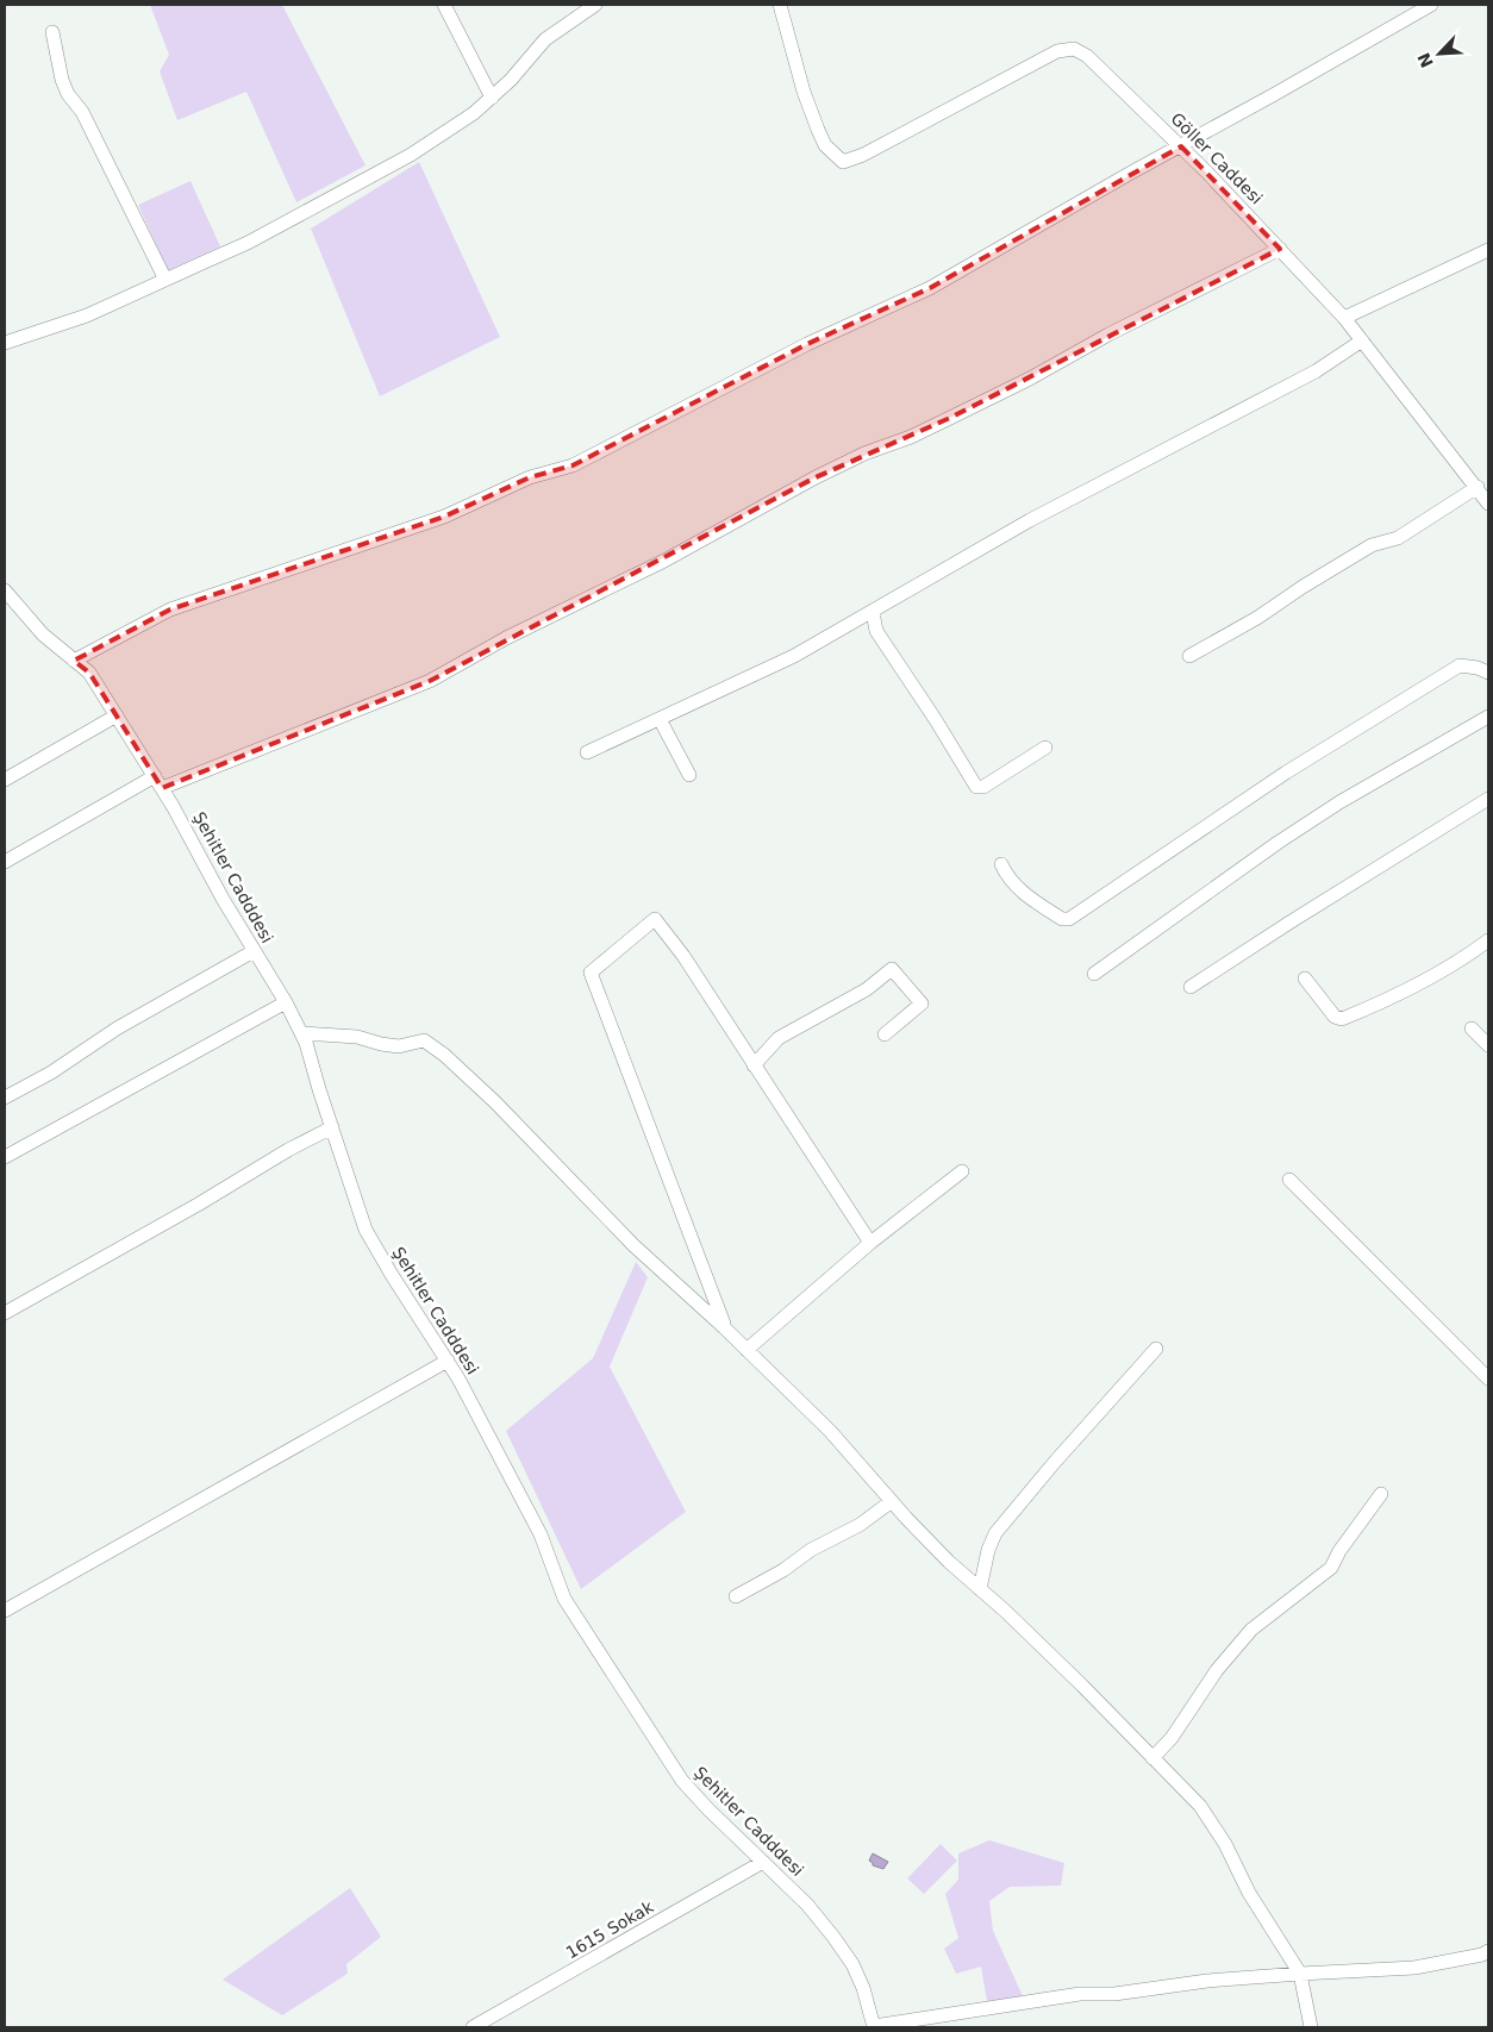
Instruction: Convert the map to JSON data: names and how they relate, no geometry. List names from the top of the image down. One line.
{"streets":{"street":["Göller Caddesi","Şehitler Cadddesi","1615 Sokak"]},"crossings":[["Şehitler Cadddesi","1615 Sokak"]],"north":"bottom left"}
